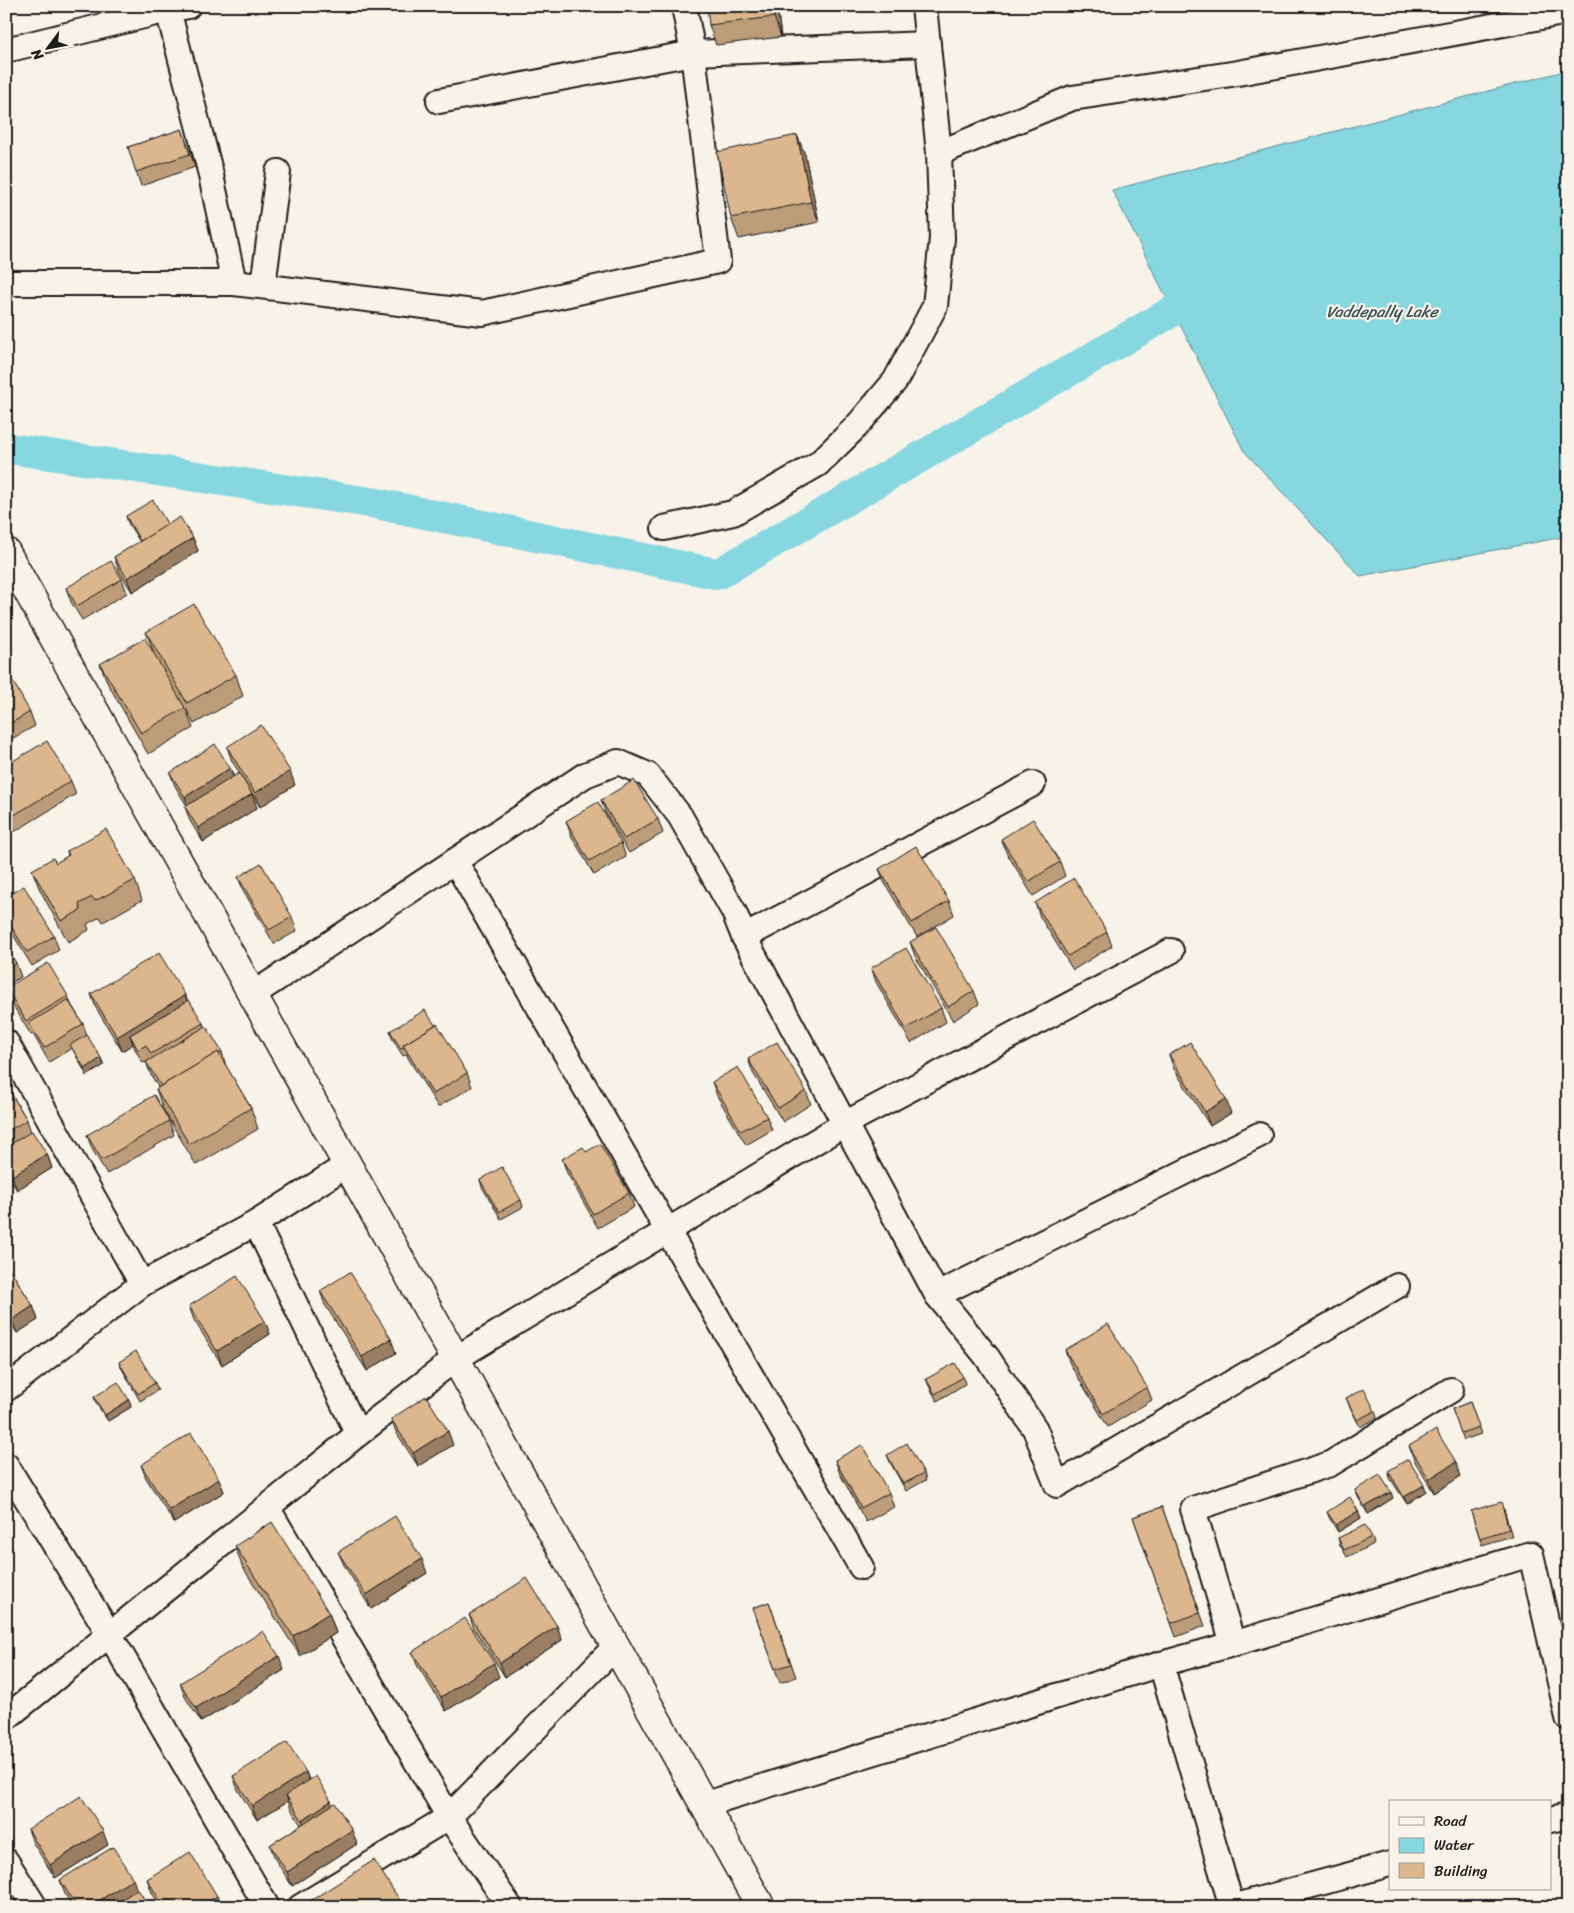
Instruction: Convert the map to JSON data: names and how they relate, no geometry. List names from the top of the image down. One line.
{"water":["Vaddepally Lake"],"legend":["Road","Water","Building"],"north":"bottom left"}
